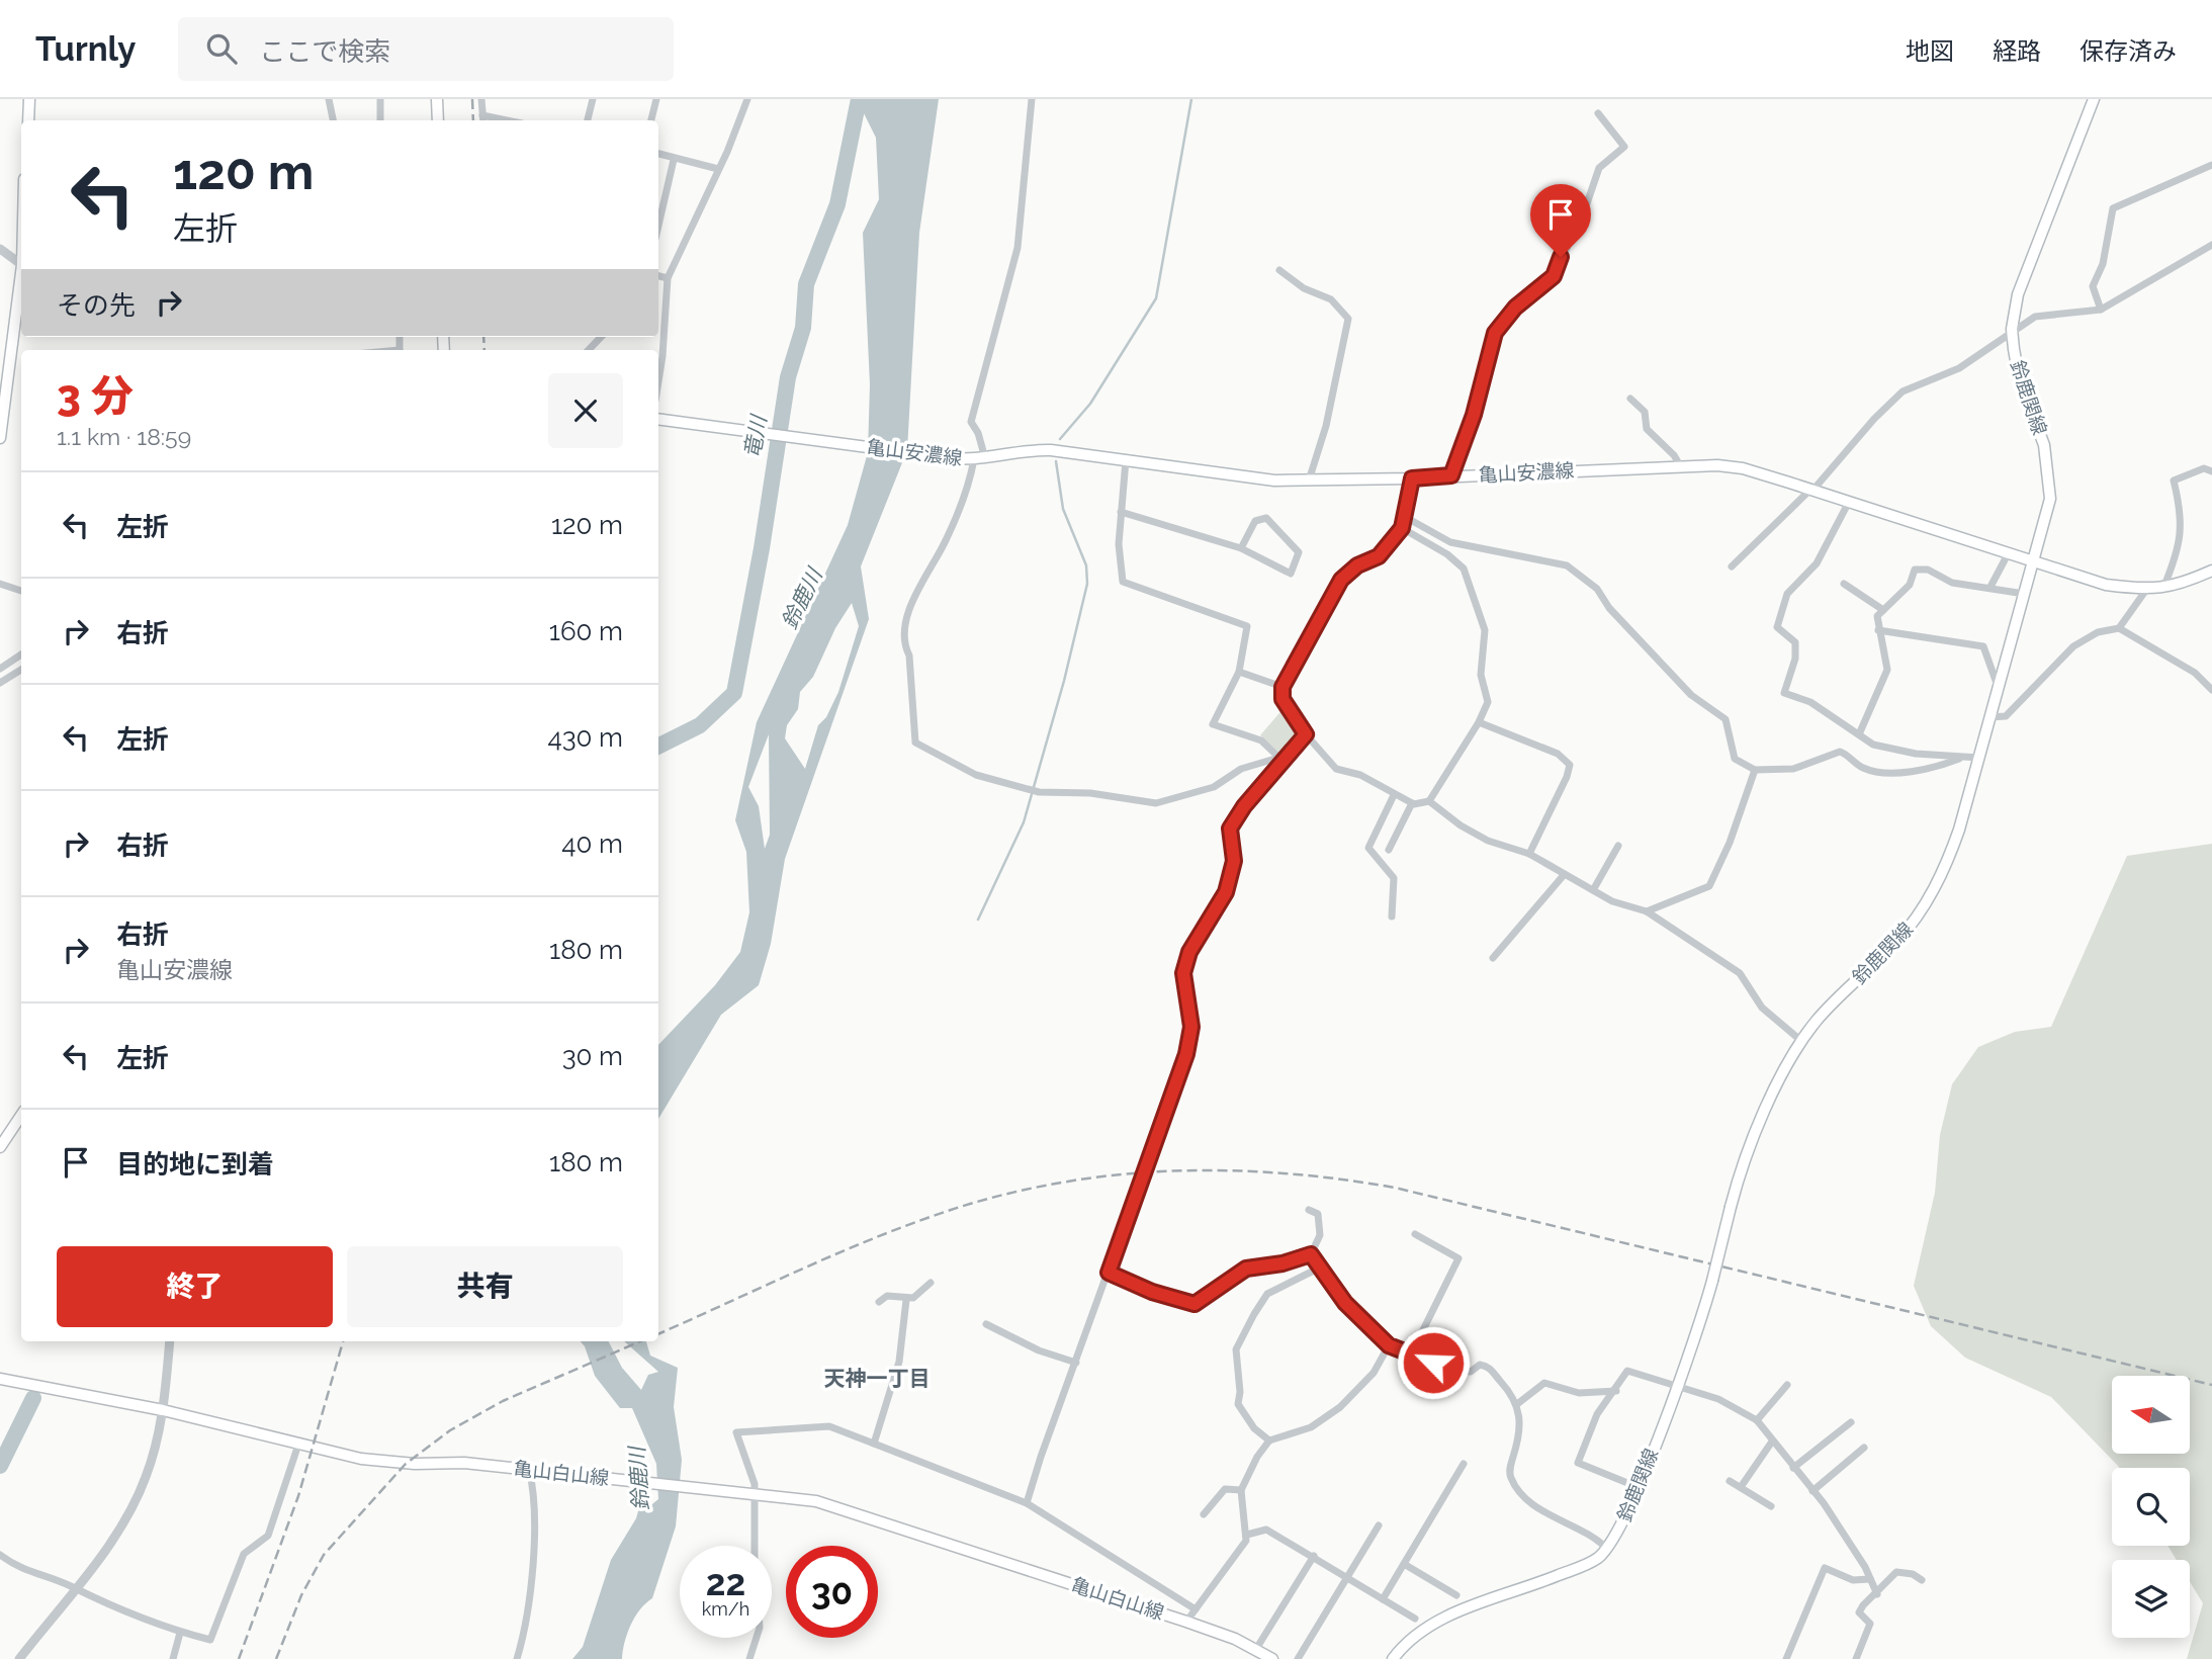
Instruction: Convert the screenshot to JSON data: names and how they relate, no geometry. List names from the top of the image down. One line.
{"streets":{"main road":["鈴鹿関線","亀山安濃線","亀山白山線"]},"crossings":[["鈴鹿関線","亀山安濃線"]],"districts":["天神一丁目"],"water":["竜川","鈴鹿川"],"north":"left","page":{"header":"Turnly","search":"ここで検索","nav":["地図","経路","保存済み"],"turn":["120 m","左折"],"then":"その先","heading":["3 分","1.1 km · 18:59"],"list":[{"name":"左折","value":"120 m"},{"name":"右折","value":"160 m"},{"name":"左折","value":"430 m"},{"name":"右折","value":"40 m"},{"name":"右折","note":"亀山安濃線","value":"180 m"},{"name":"左折","value":"30 m"},{"name":"目的地に到着","value":"180 m"}],"buttons":["終了","共有"],"speed":"22 km/h","limit":"30"}}
